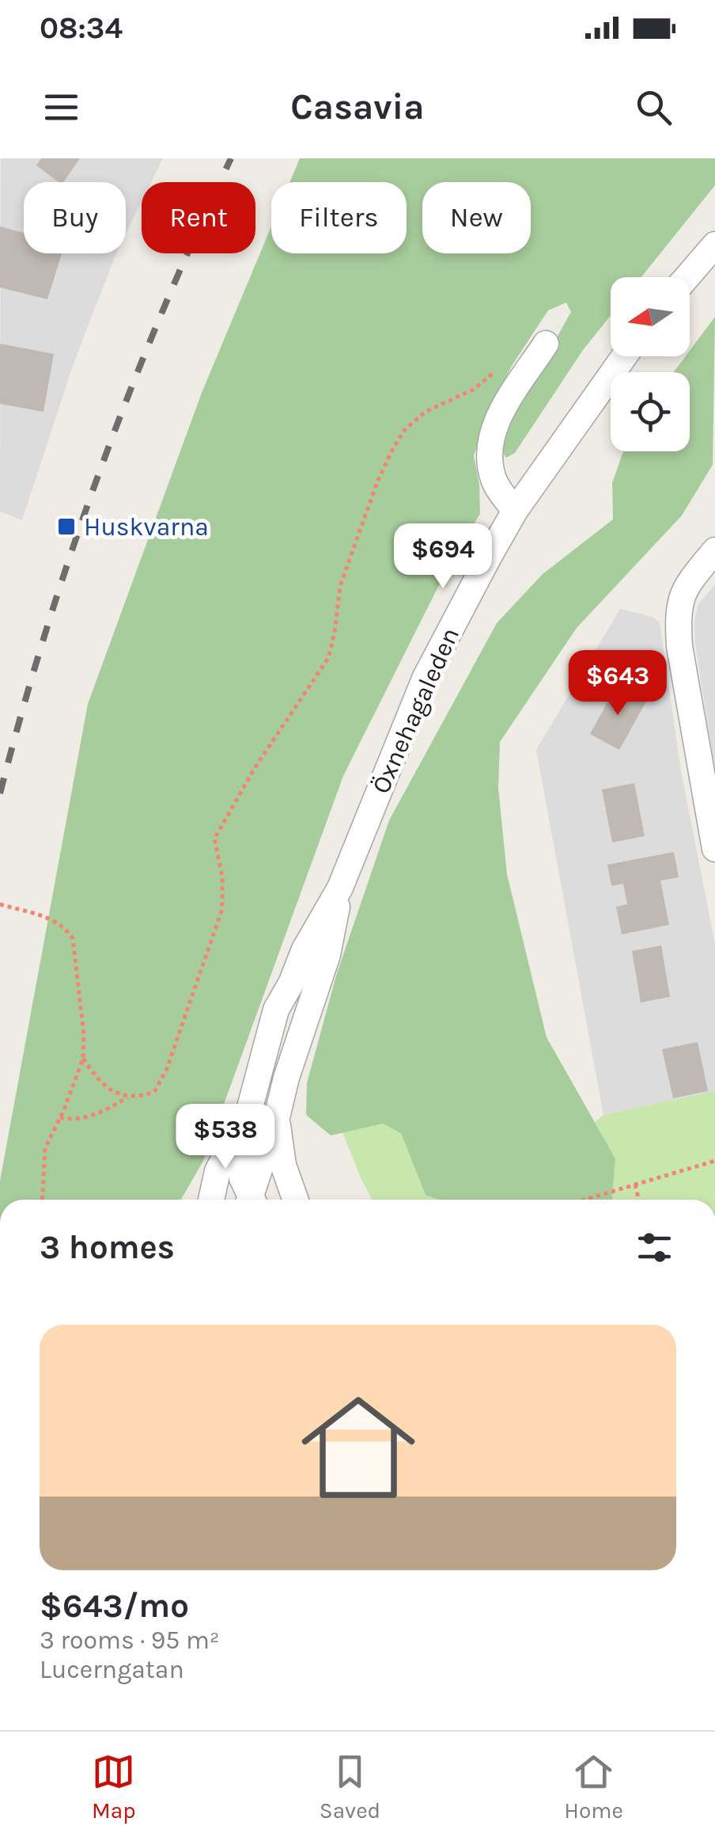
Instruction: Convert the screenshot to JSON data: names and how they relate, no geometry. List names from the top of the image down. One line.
{"streets":{"street":["Öxnehagaleden"]},"places":{"transit":["Huskvarna"]},"north":"left","page":{"status":"08:34","header":"Casavia","chip":["Buy","Rent","Filters","New"],"price":["$694","$643","$538"],"heading":"3 homes","list":[{"name":"$643/mo","note":"3 rooms · 95 m² · Lucerngatan"}],"tabs":["Map","Saved","Home"]}}
